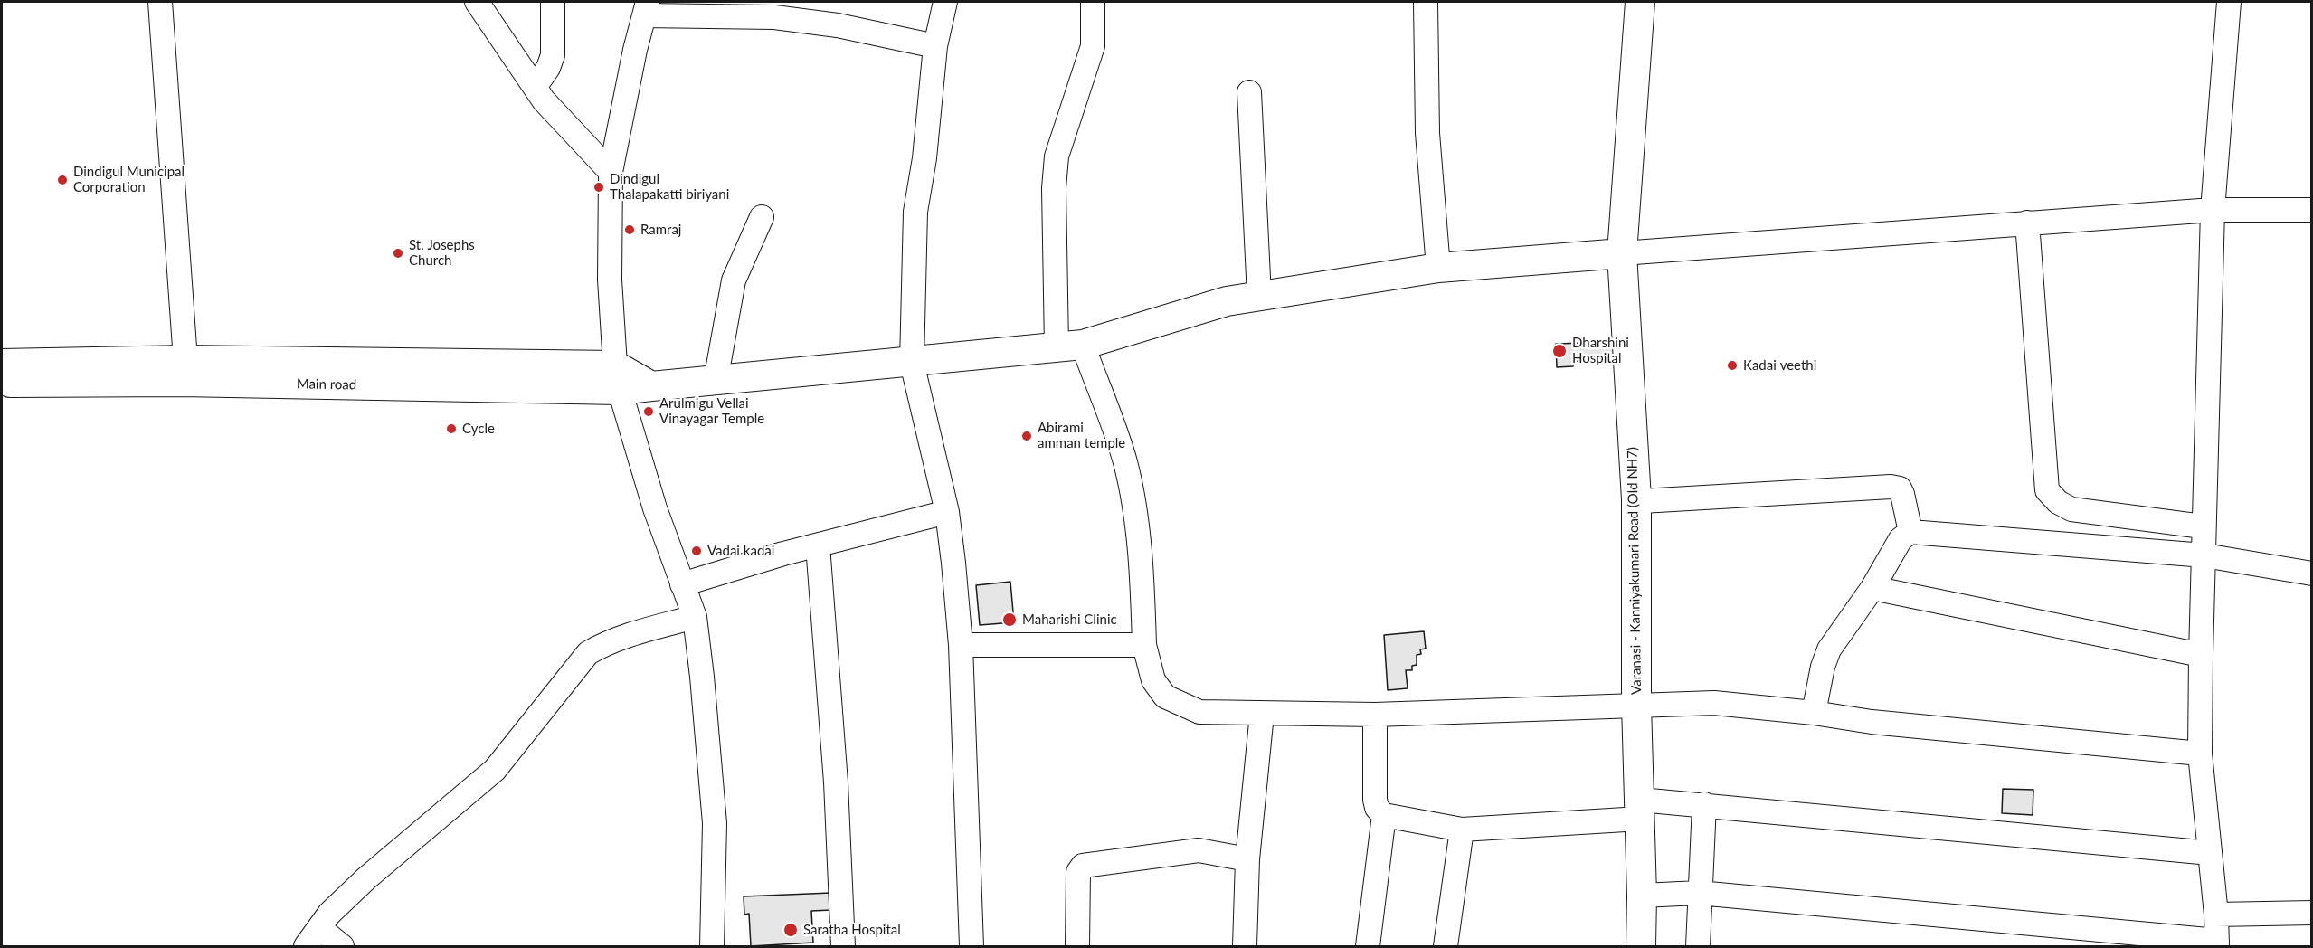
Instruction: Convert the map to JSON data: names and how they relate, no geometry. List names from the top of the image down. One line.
{"streets":{"main road":["Main road","Varanasi - Kanniyakumari Road (Old NH7)"]},"places":["Dindigul Municipal Corporation","Dindigul Thalapakatti biriyani","Ramraj","St. Josephs Church","Dharshini Hospital","Kadai veethi","Arulmigu Vellai Vinayagar Temple","Cycle","Abirami amman temple","Vadai kadai","Maharishi Clinic","Saratha Hospital"]}
